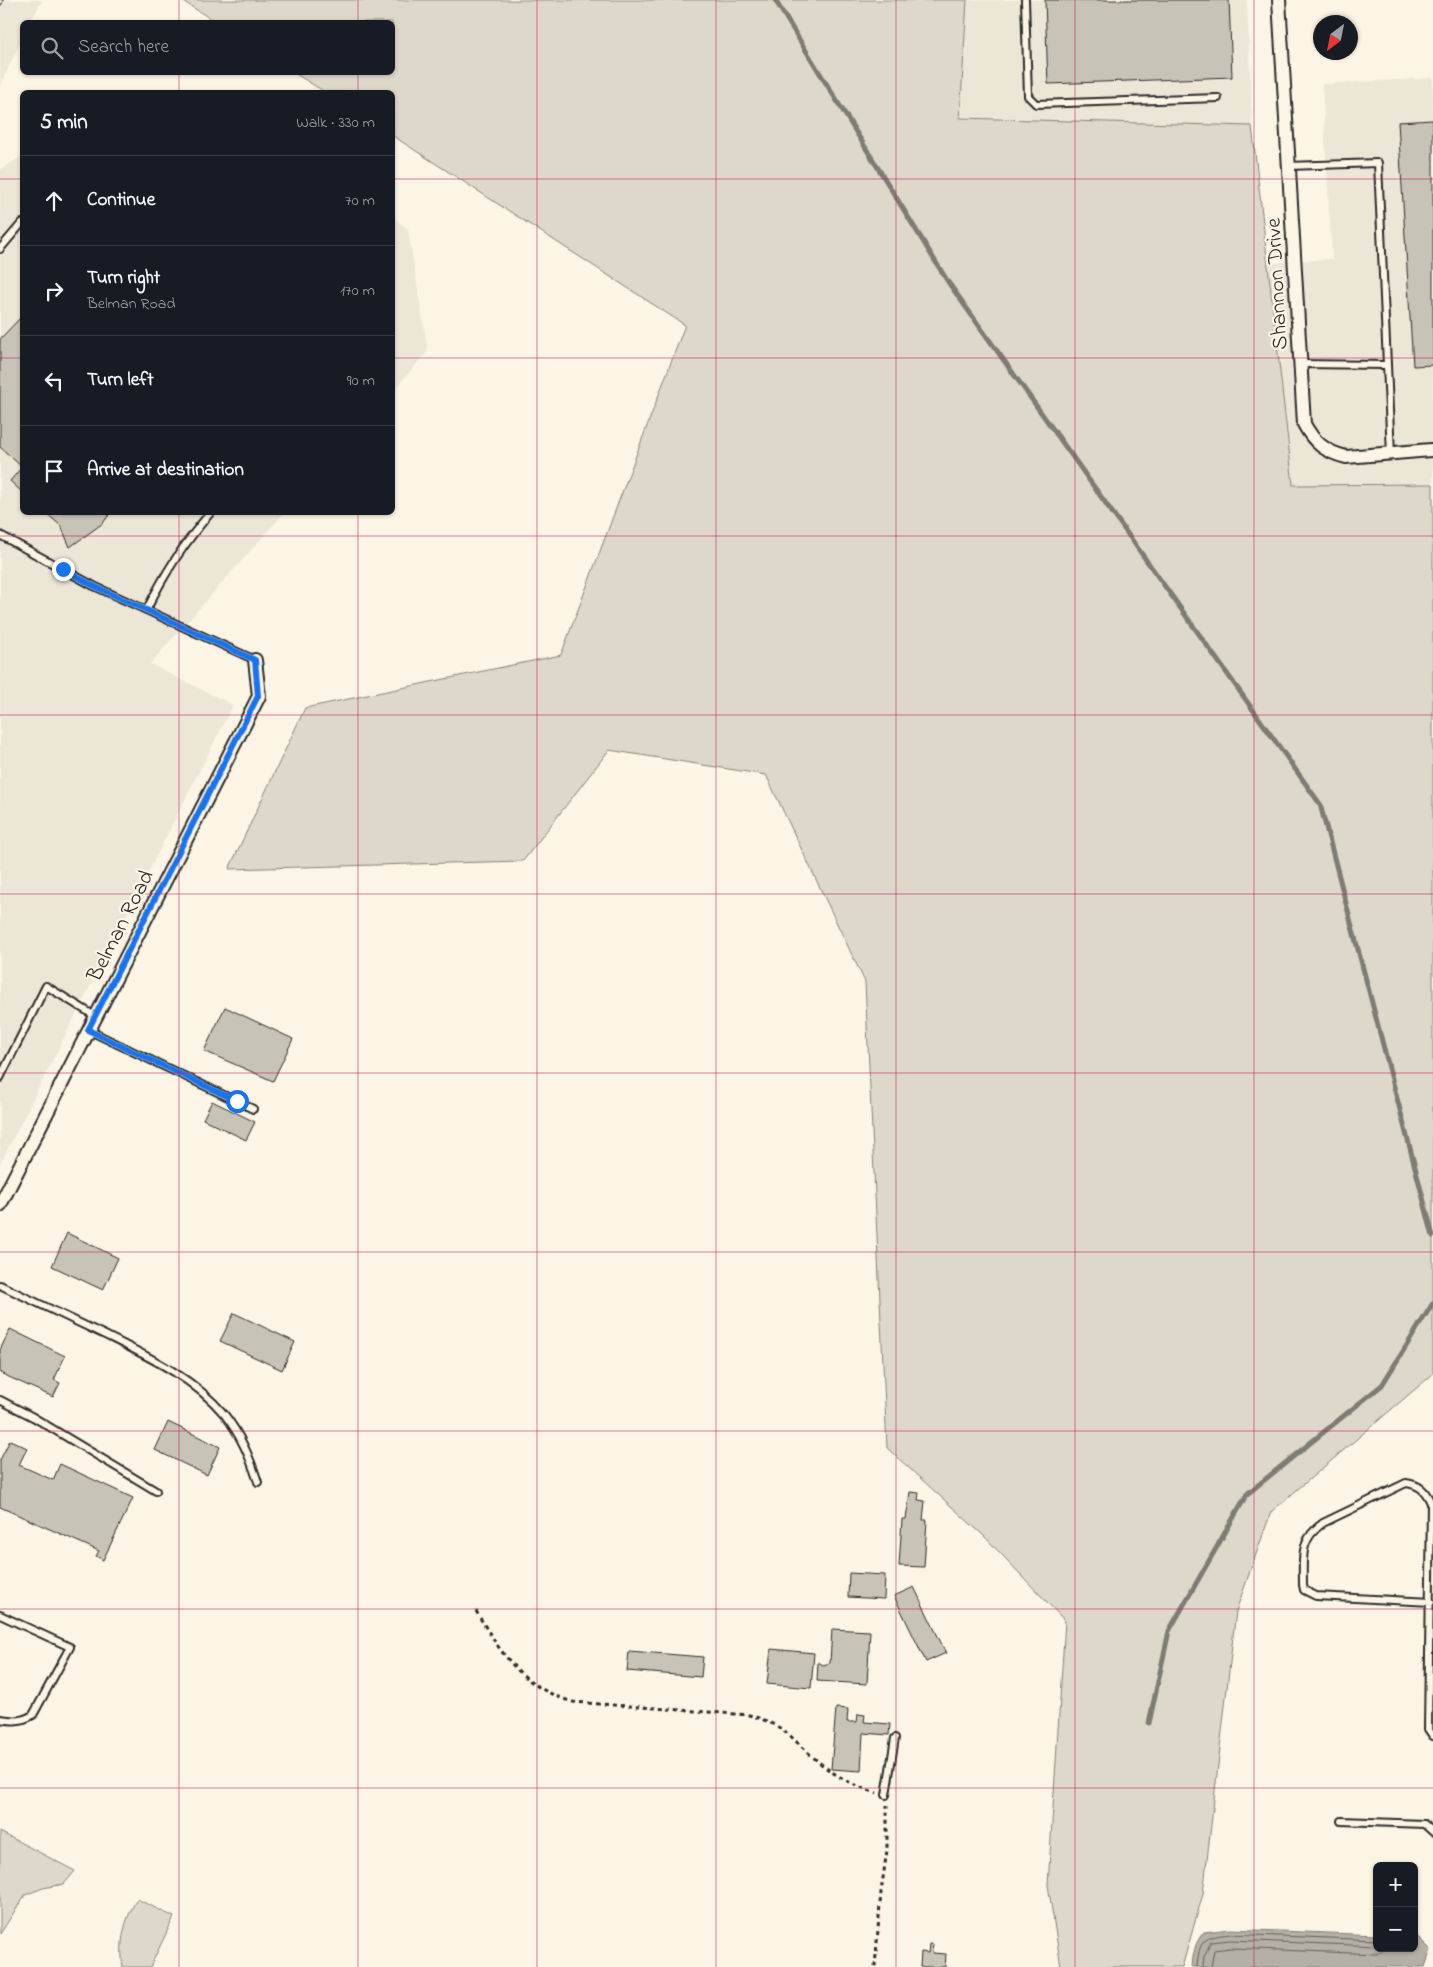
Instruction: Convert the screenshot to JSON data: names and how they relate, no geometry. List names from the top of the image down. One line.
{"streets":{"street":["Shannon Drive","Belman Road"]},"north":"bottom left","page":{"search":"Search here","heading":["5 min","Walk · 330 m"],"list":[["Continue","70 m"],["Turn right","Belman Road","170 m"],["Turn left","90 m"],"Arrive at destination"],"map_buttons":["+","−"]}}
